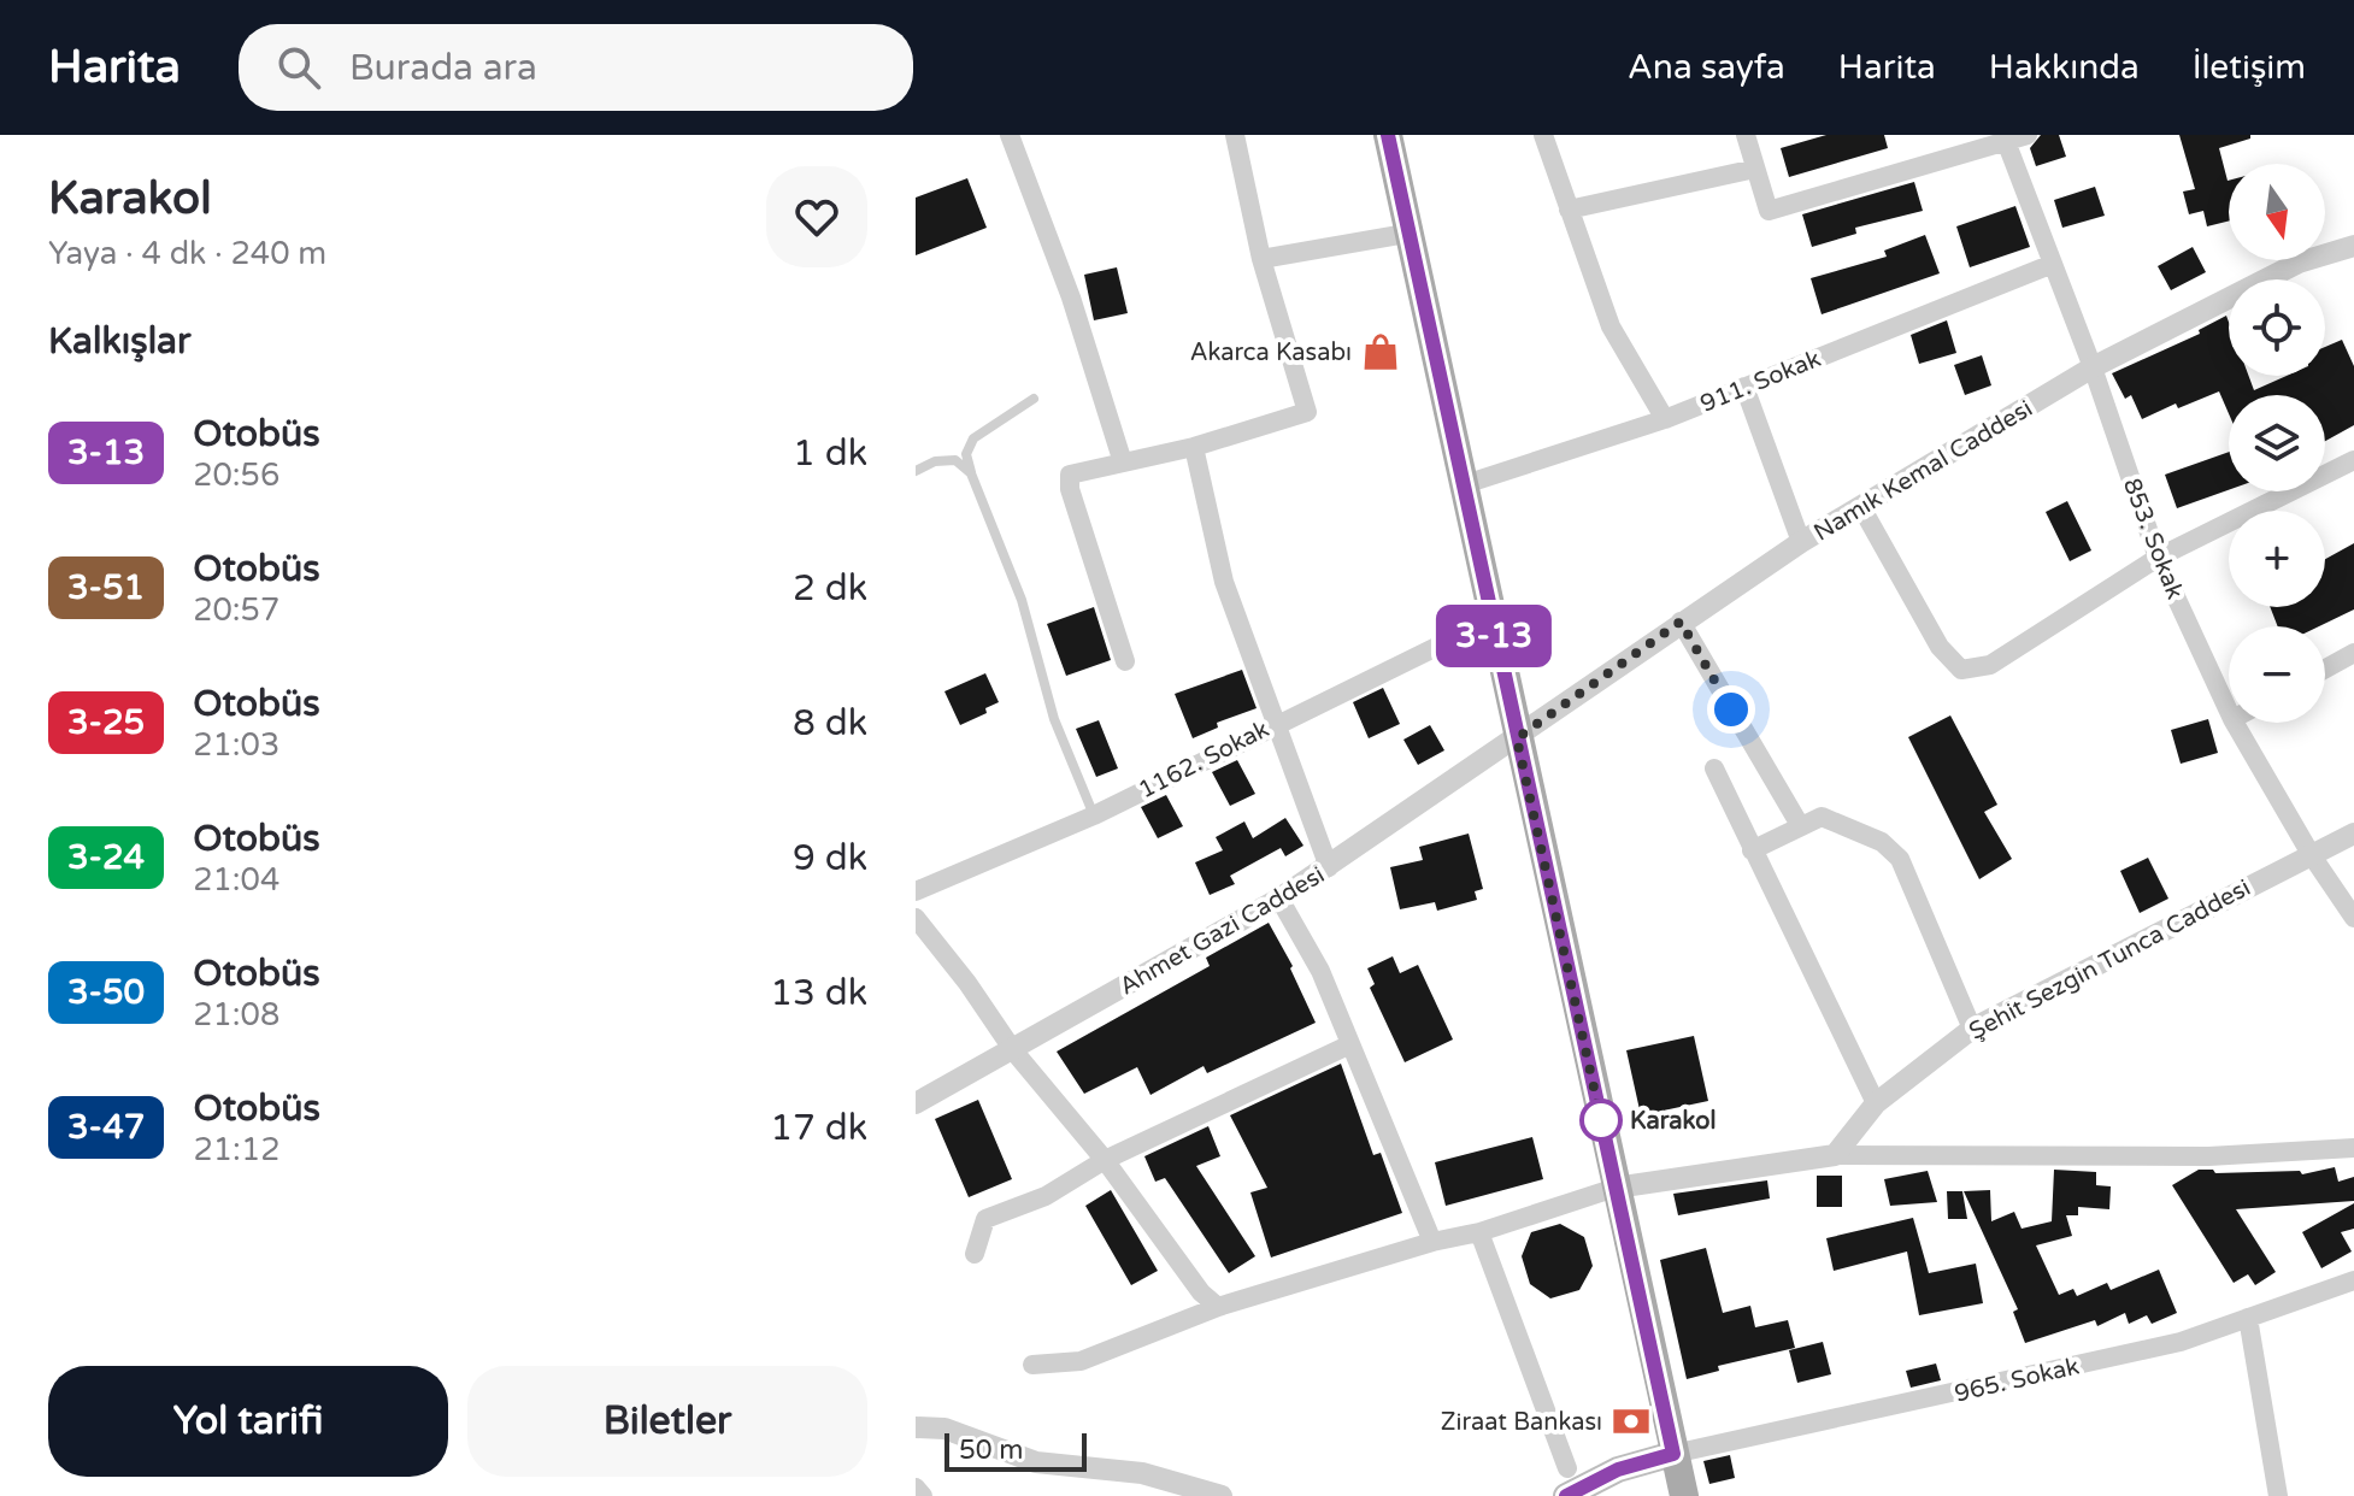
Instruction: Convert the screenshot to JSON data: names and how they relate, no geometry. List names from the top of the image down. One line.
{"streets":{"street":["911. Sokak","Namık Kemal Caddesi","853. Sokak","1162. Sokak","Ahmet Gazi Caddesi","Şehit Sezgin Tunca Caddesi","965. Sokak"]},"crossings":[["911. Sokak","853. Sokak"],["Namık Kemal Caddesi","853. Sokak"],["Namık Kemal Caddesi","Ahmet Gazi Caddesi"],["853. Sokak","Şehit Sezgin Tunca Caddesi"]],"places":{"shop":["Akarca Kasabı"],"other":["Karakol"],"bank":["Ziraat Bankası"]},"lines":["bus line 3-13"],"scale_bar":"50 m","north":"bottom","page":{"header":"Harita","search":"Burada ara","nav":["Ana sayfa","Harita","Hakkında","İletişim"],"heading":[["Karakol","Yaya · 4 dk · 240 m"],"Kalkışlar"],"on_map":"3-13","map_buttons":["+","−"],"list":[{"mark":"3-13","name":"Otobüs","note":"20:56","value":"1 dk"},{"mark":"3-51","name":"Otobüs","note":"20:57","value":"2 dk"},{"mark":"3-25","name":"Otobüs","note":"21:03","value":"8 dk"},{"mark":"3-24","name":"Otobüs","note":"21:04","value":"9 dk"},{"mark":"3-50","name":"Otobüs","note":"21:08","value":"13 dk"},{"mark":"3-47","name":"Otobüs","note":"21:12","value":"17 dk"}],"buttons":["Yol tarifi","Biletler"],"scale":"50 m"}}
